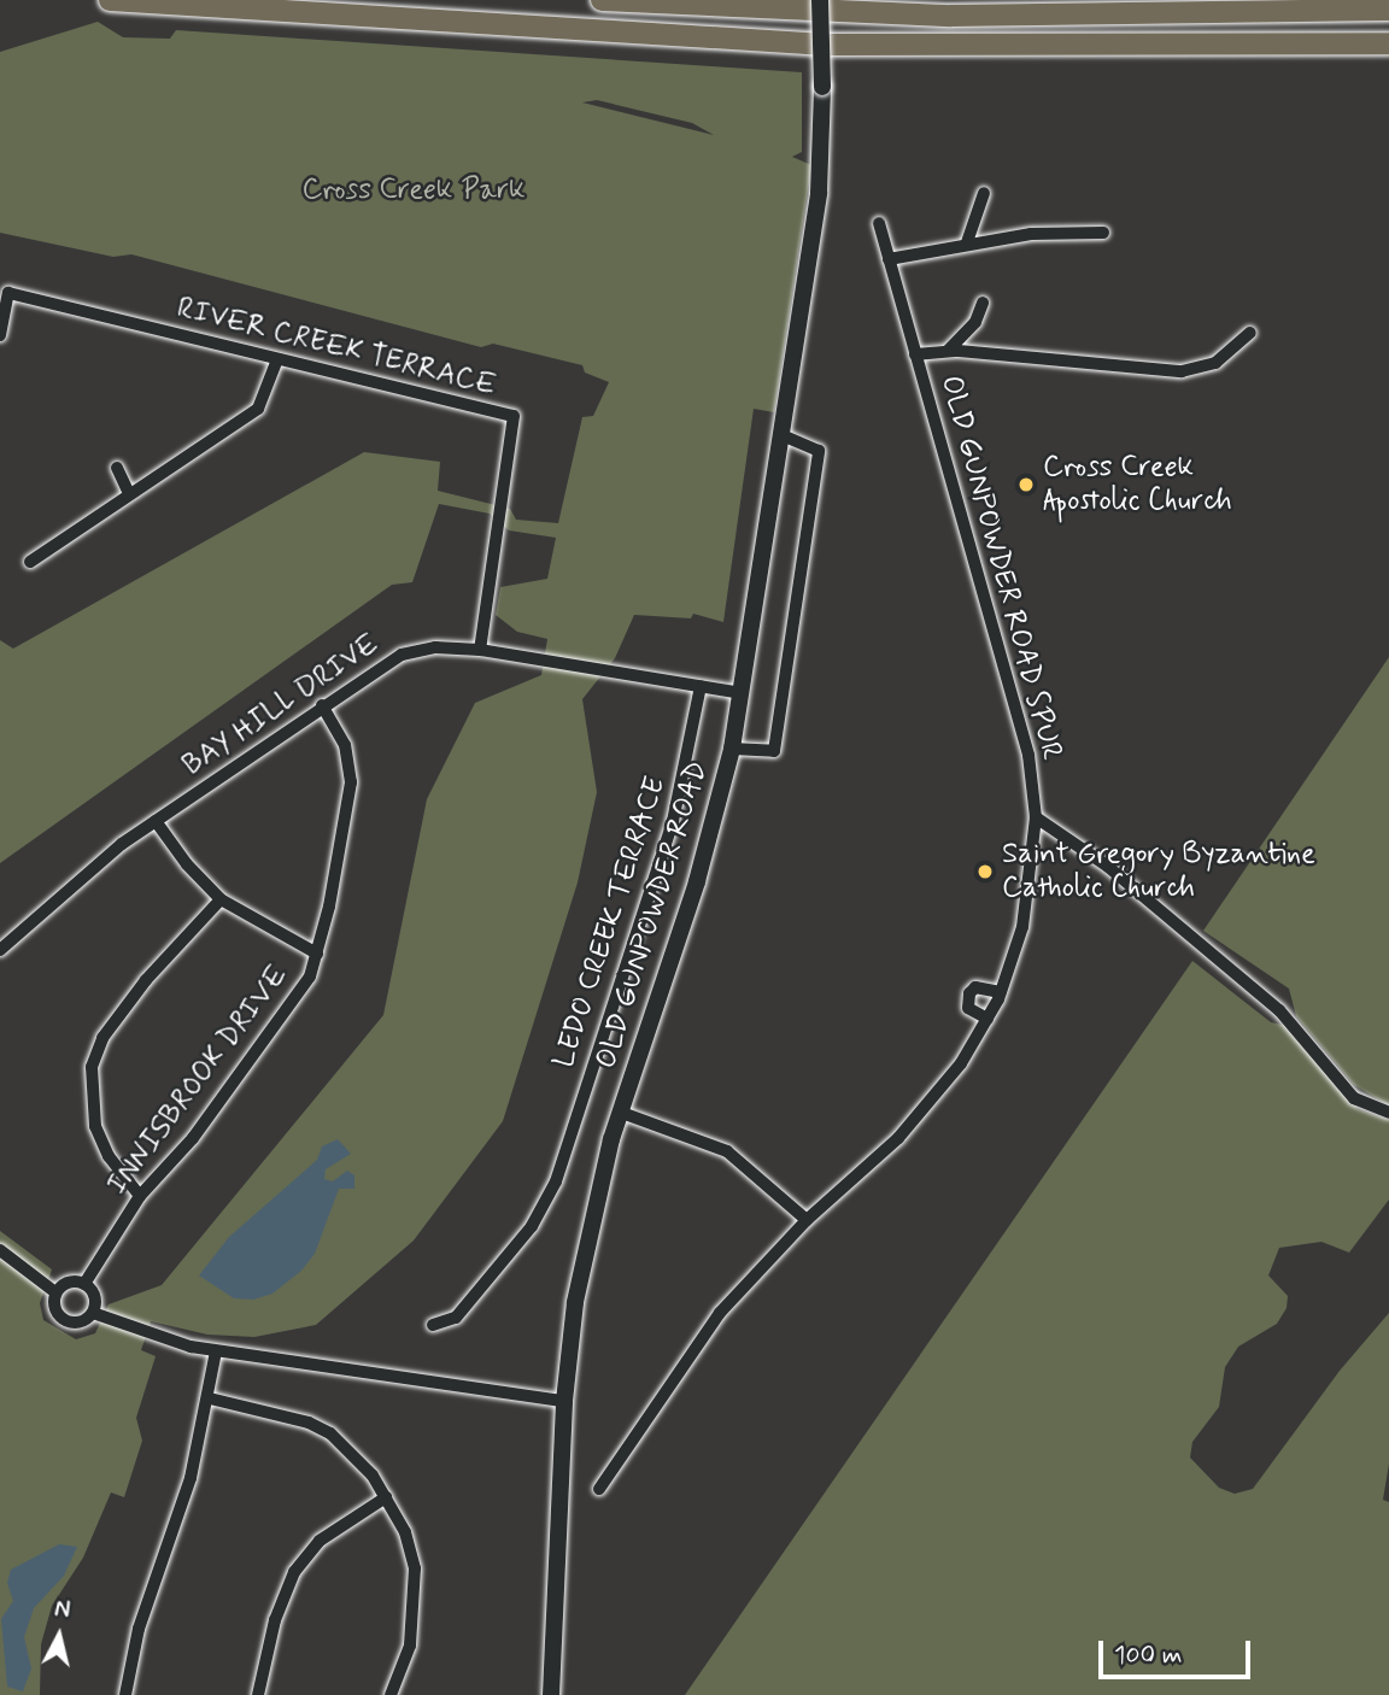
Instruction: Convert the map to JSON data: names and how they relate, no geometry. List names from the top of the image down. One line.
{"streets":{"main road":["OLD GUNPOWDER ROAD"],"street":["RIVER CREEK TERRACE","OLD GUNPOWDER ROAD SPUR","BAY HILL DRIVE","LEDO CREEK TERRACE","INNISBROOK DRIVE"]},"crossings":[["RIVER CREEK TERRACE","BAY HILL DRIVE"],["BAY HILL DRIVE","OLD GUNPOWDER ROAD"],["BAY HILL DRIVE","LEDO CREEK TERRACE"],["BAY HILL DRIVE","INNISBROOK DRIVE"]],"parks":["Cross Creek Park"],"places":["Cross Creek Apostolic Church","Saint Gregory Byzantine Catholic Church"],"scale_bar":"100 m","north":"top"}
